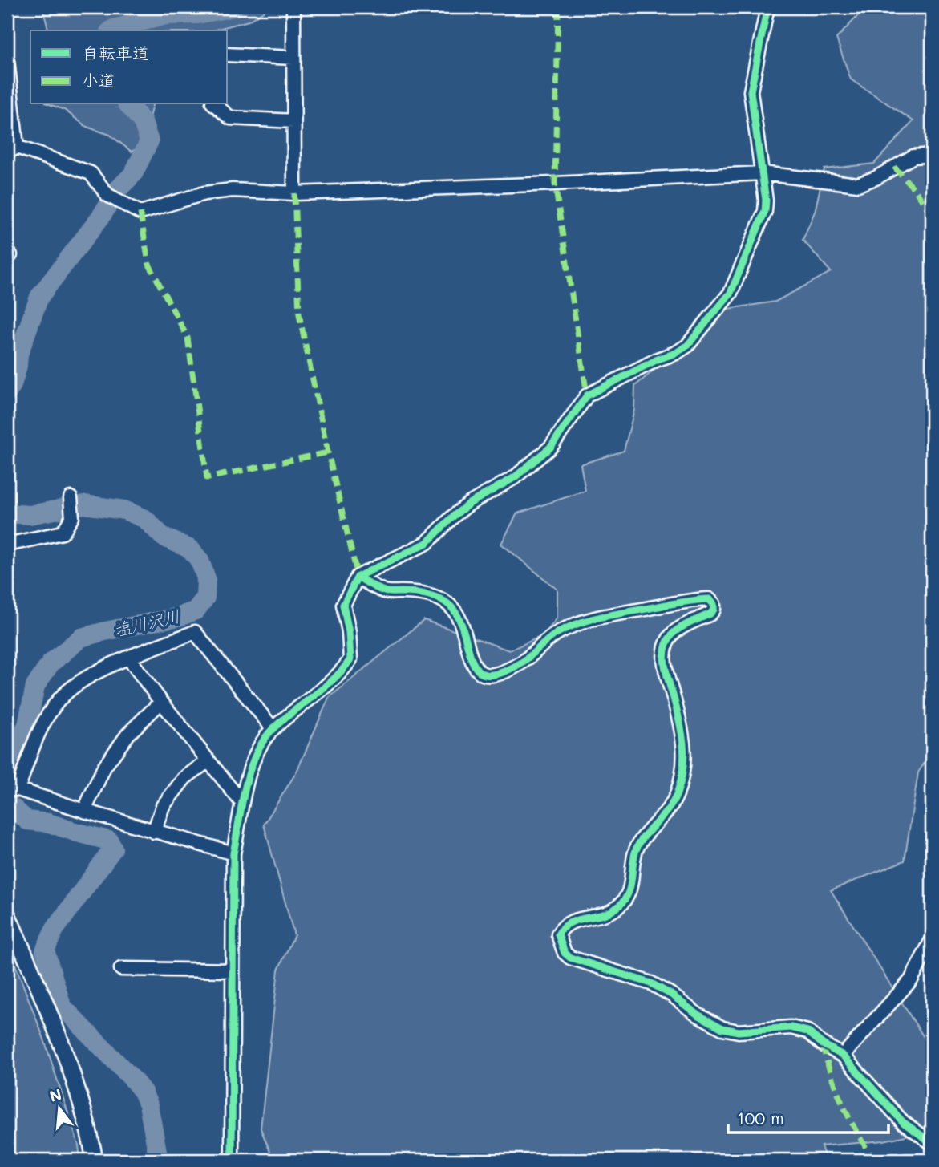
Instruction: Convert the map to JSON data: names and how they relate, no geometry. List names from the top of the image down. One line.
{"water":["塩川沢川"],"legend":["自転車道","小道"],"scale_bar":"100 m","north":"top"}
